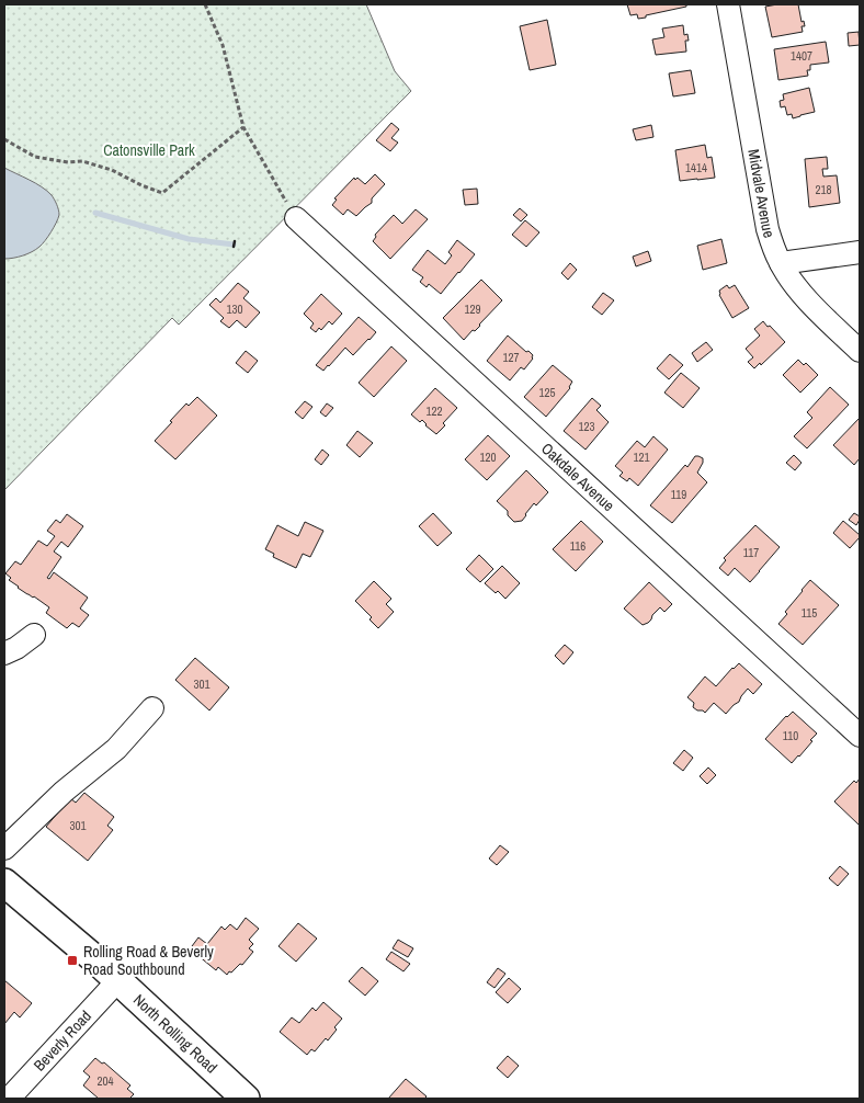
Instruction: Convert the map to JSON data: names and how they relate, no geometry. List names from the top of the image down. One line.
{"streets":{"main road":["North Rolling Road"],"street":["Midvale Avenue","Oakdale Avenue","Beverly Road"]},"crossings":[["North Rolling Road","Beverly Road"]],"parks":["Catonsville Park"],"places":{"transit":["Rolling Road & Beverly Road Southbound"]},"house_numbers":["1407","1414","218","130","129","127","125","122","123","120","121","119","116","117","115","301","110","301","204"]}
